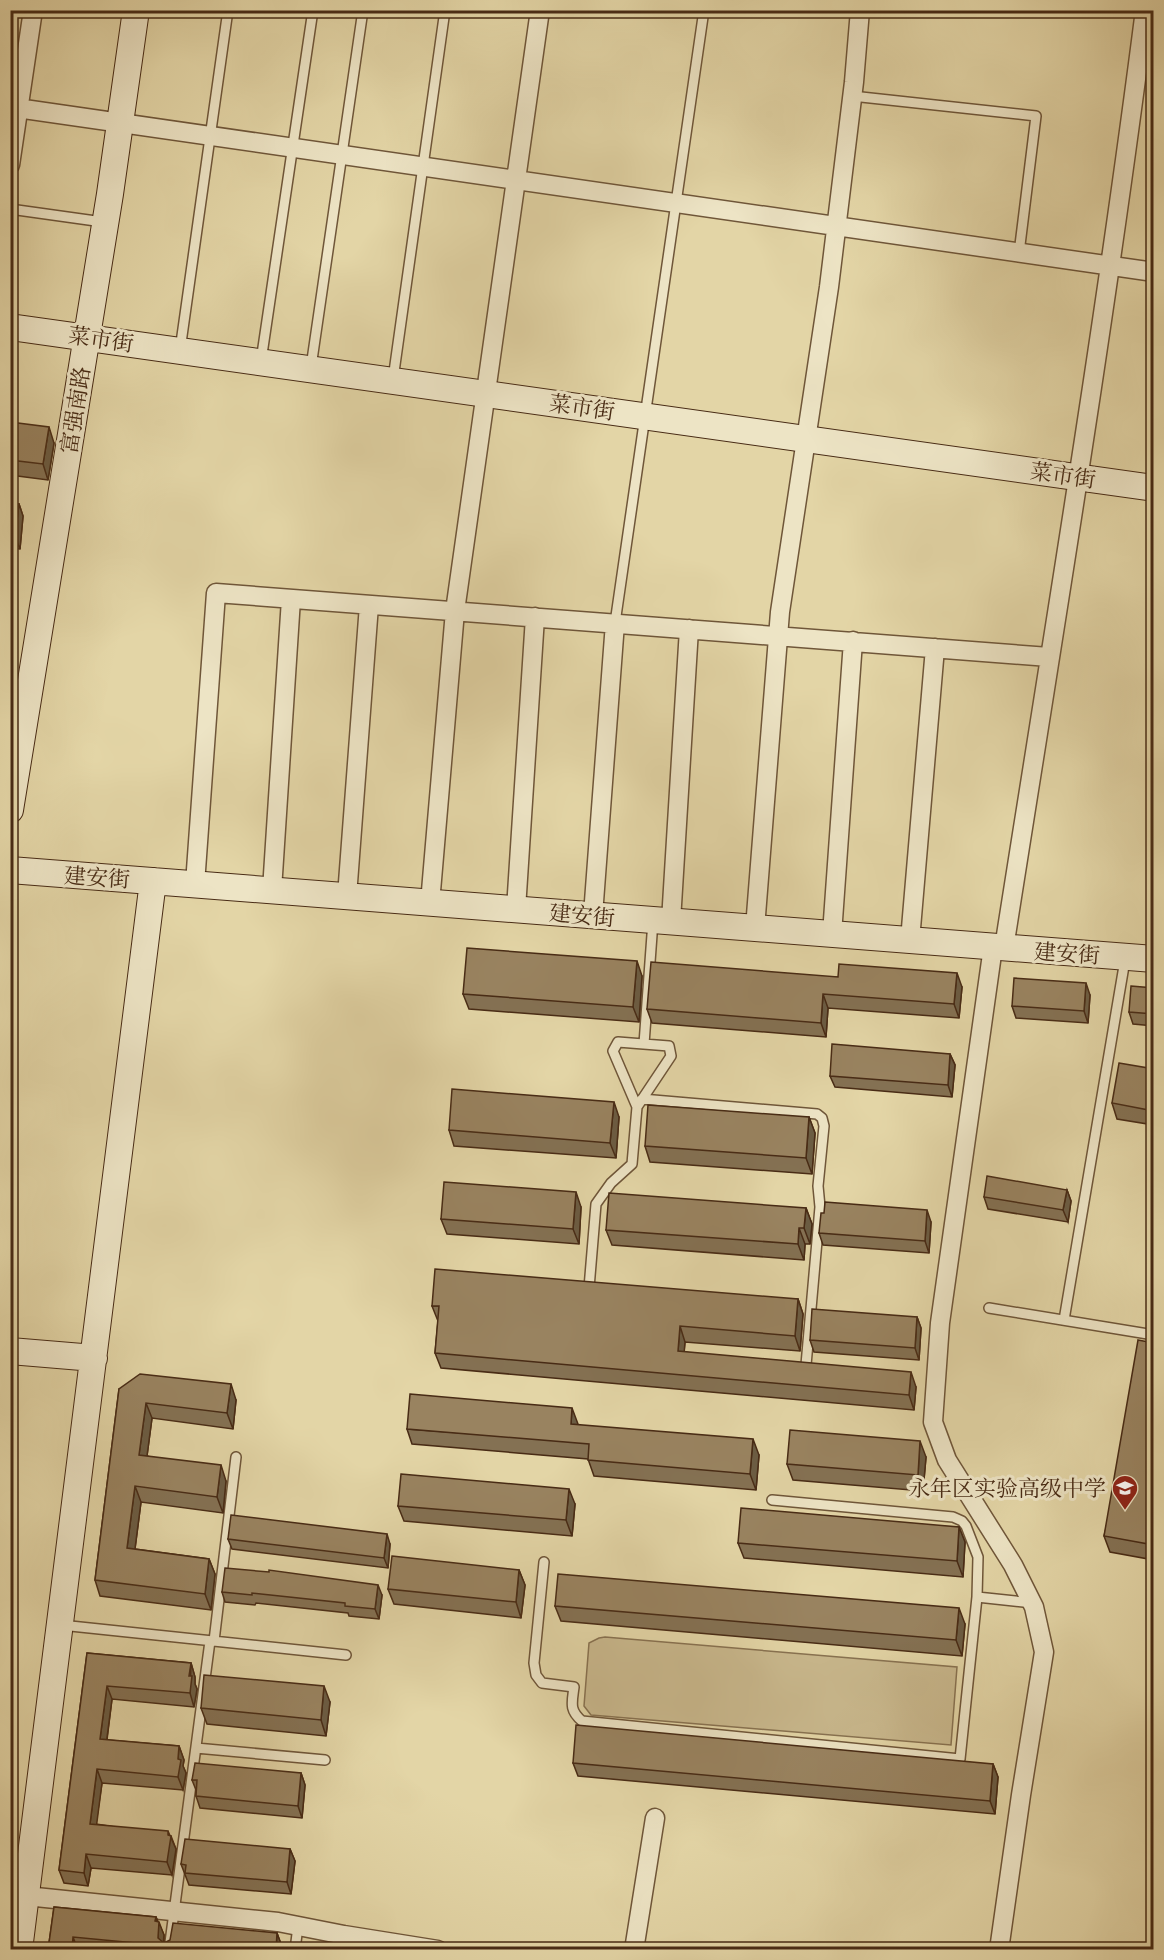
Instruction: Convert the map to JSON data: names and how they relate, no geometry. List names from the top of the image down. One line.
{"streets":{"street":["菜市街","富强南路","建安街"]},"crossings":[["菜市街","富强南路"]],"places":{"school or university":["永年区实验高级中学"]}}
